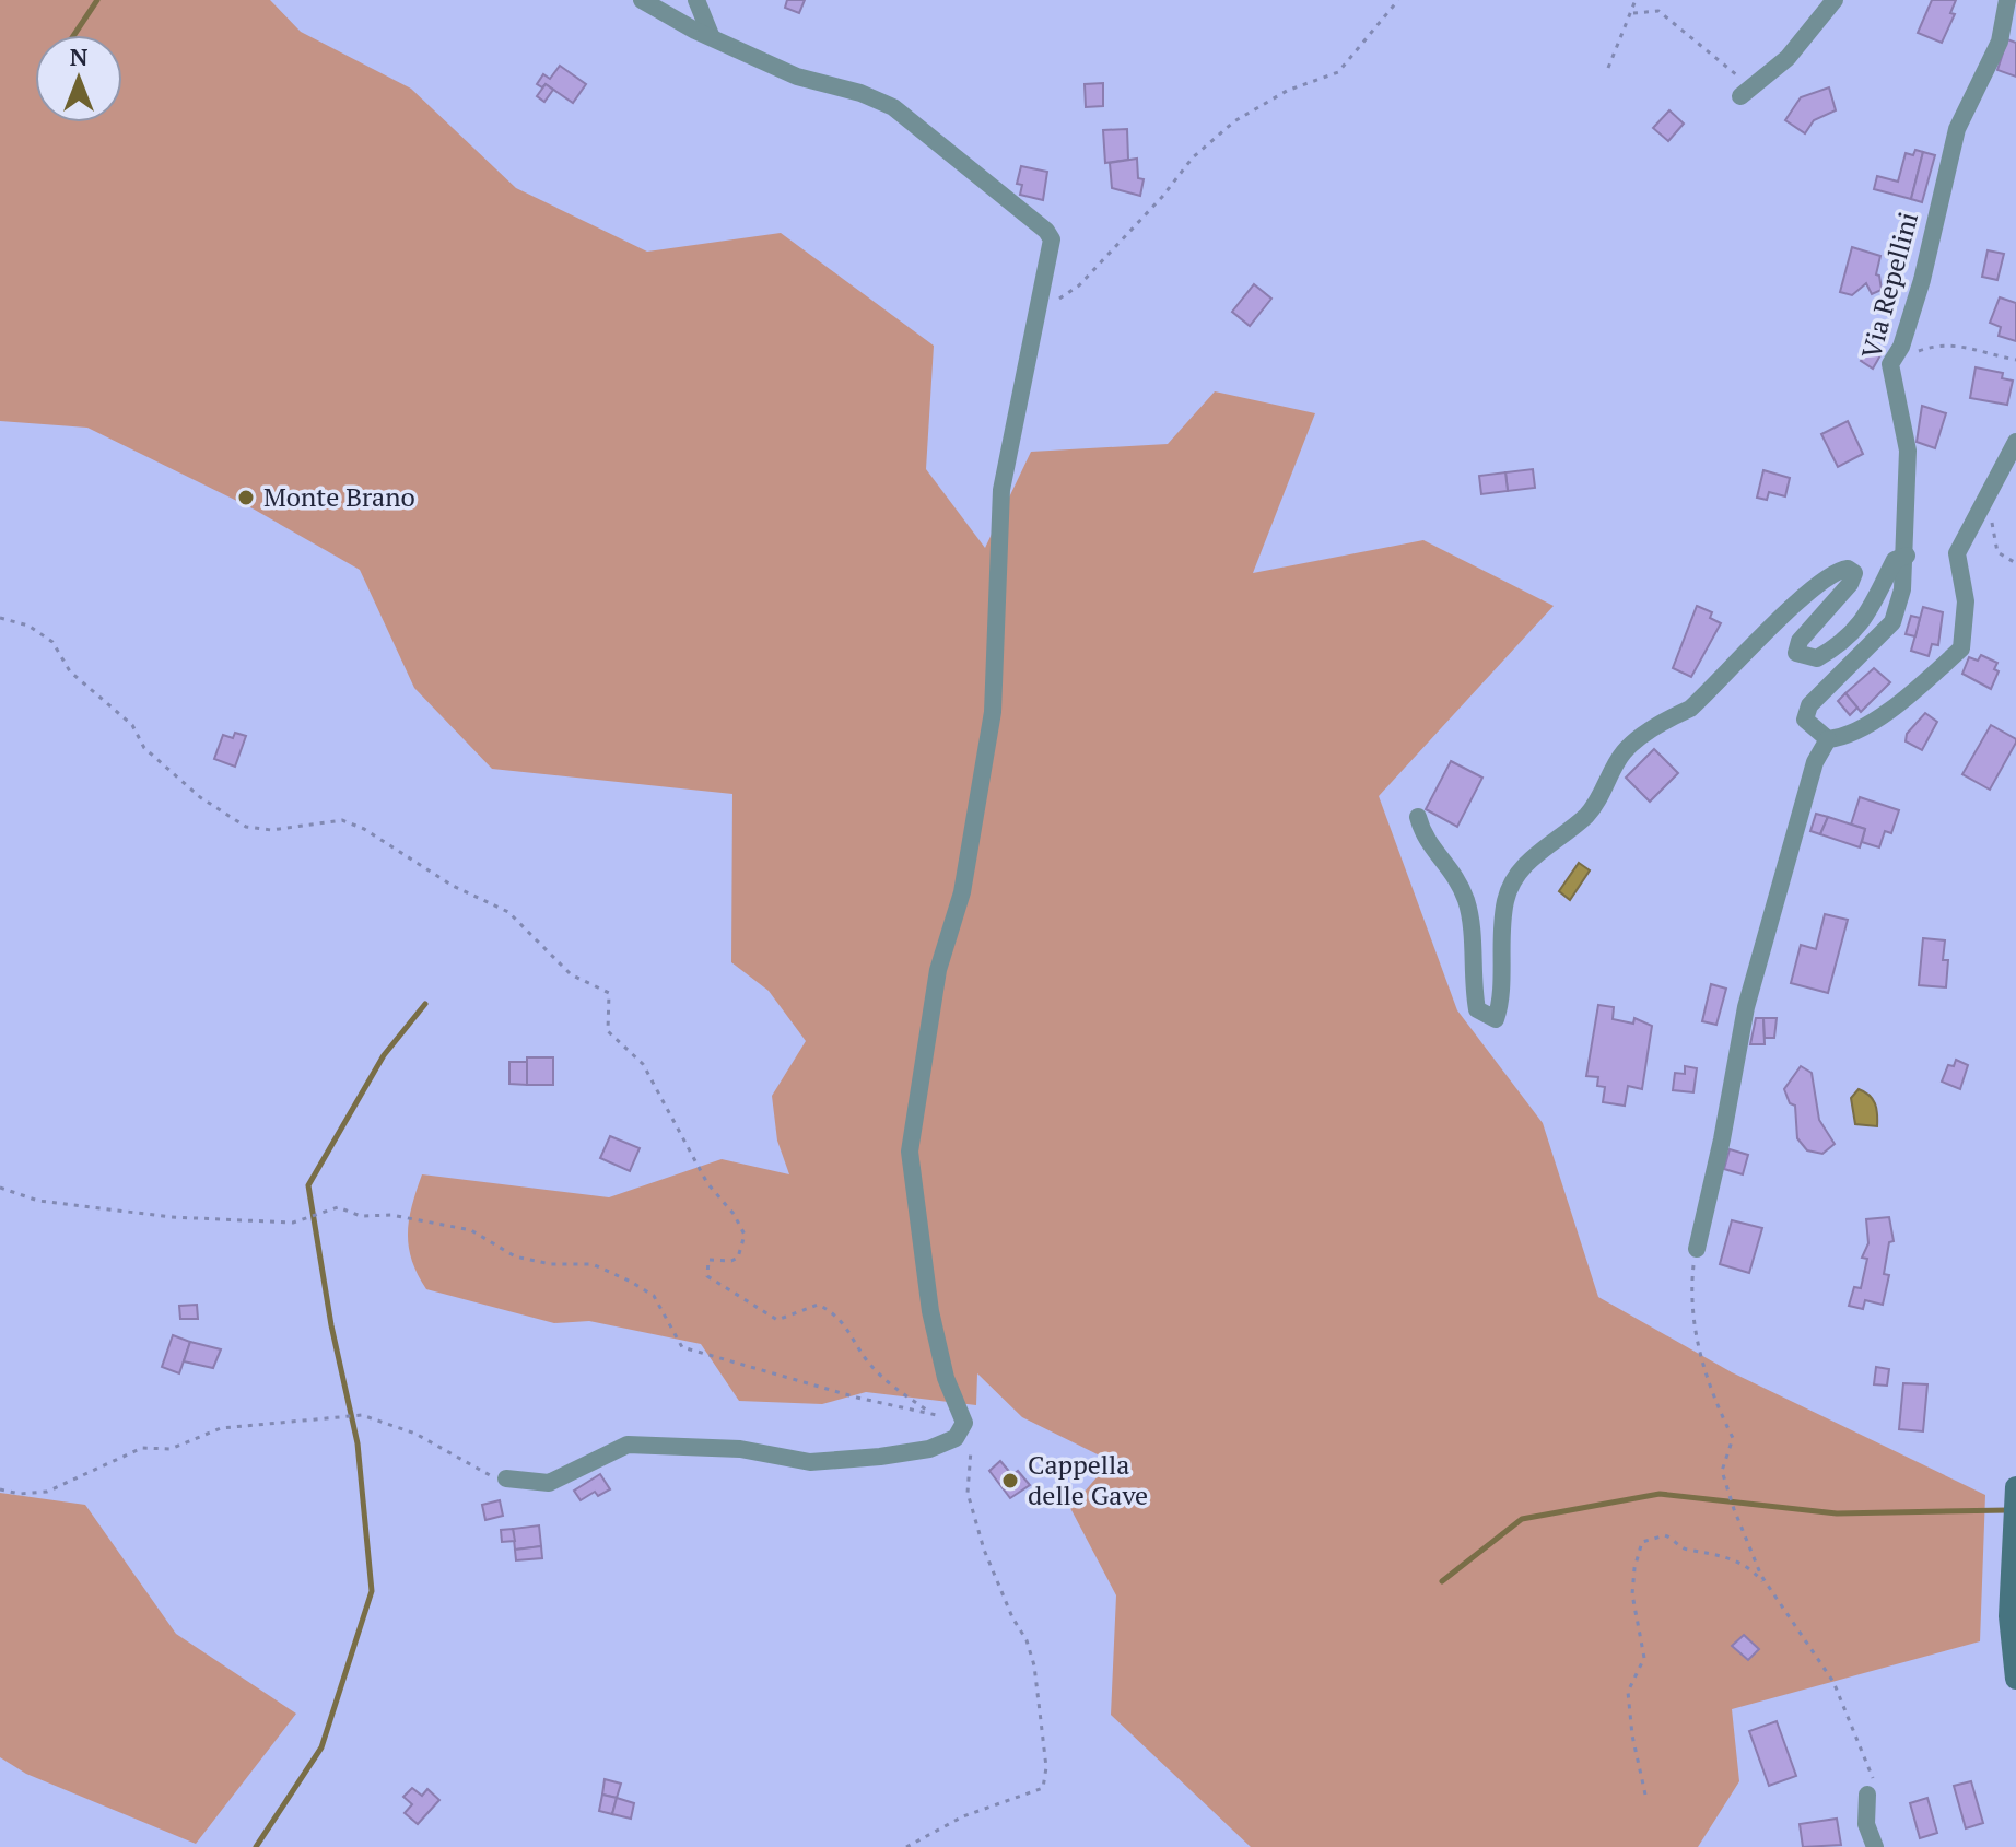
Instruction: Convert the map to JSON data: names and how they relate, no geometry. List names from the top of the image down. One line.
{"streets":{"street":["Via Repellini"]},"places":["Monte Brano","Cappella delle Gave"],"north":"top"}
